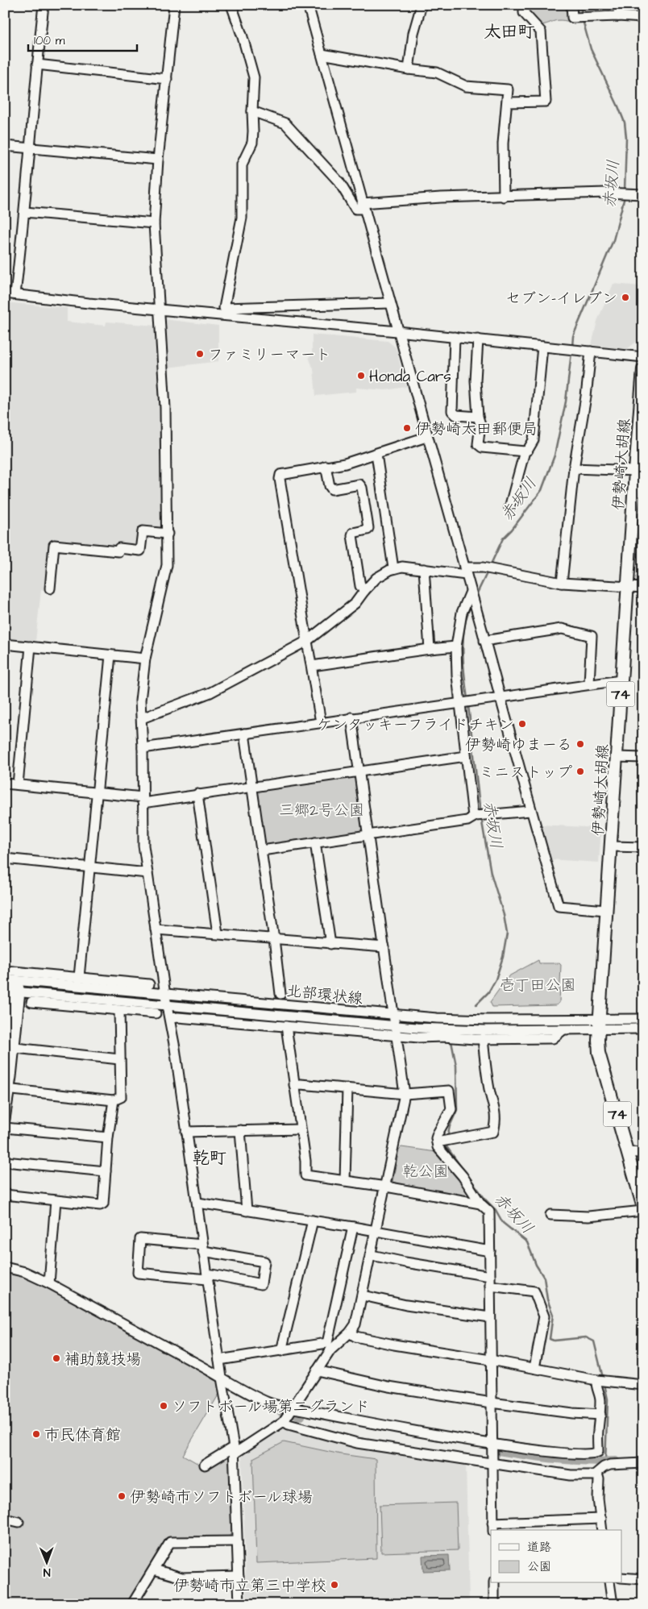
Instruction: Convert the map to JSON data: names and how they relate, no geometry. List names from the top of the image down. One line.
{"streets":{"main road":["伊勢崎大胡線","74"],"street":["北部環状線"]},"crossings":[["伊勢崎大胡線","北部環状線"]],"districts":["太田町","乾町"],"water":["赤坂川"],"parks":["三郷2号公園","壱丁田公園","乾公園"],"places":["セブン-イレブン","ファミリーマート","Honda Cars","伊勢崎太田郵便局","ケンタッキーフライドチキン","伊勢崎ゆまーる","ミニストップ","補助競技場","ソフトボール場第二グランド","市民体育館","伊勢崎市ソフトボール球場","伊勢崎市立第三中学校"],"legend":["道路","公園"],"scale_bar":"100 m","north":"bottom"}
